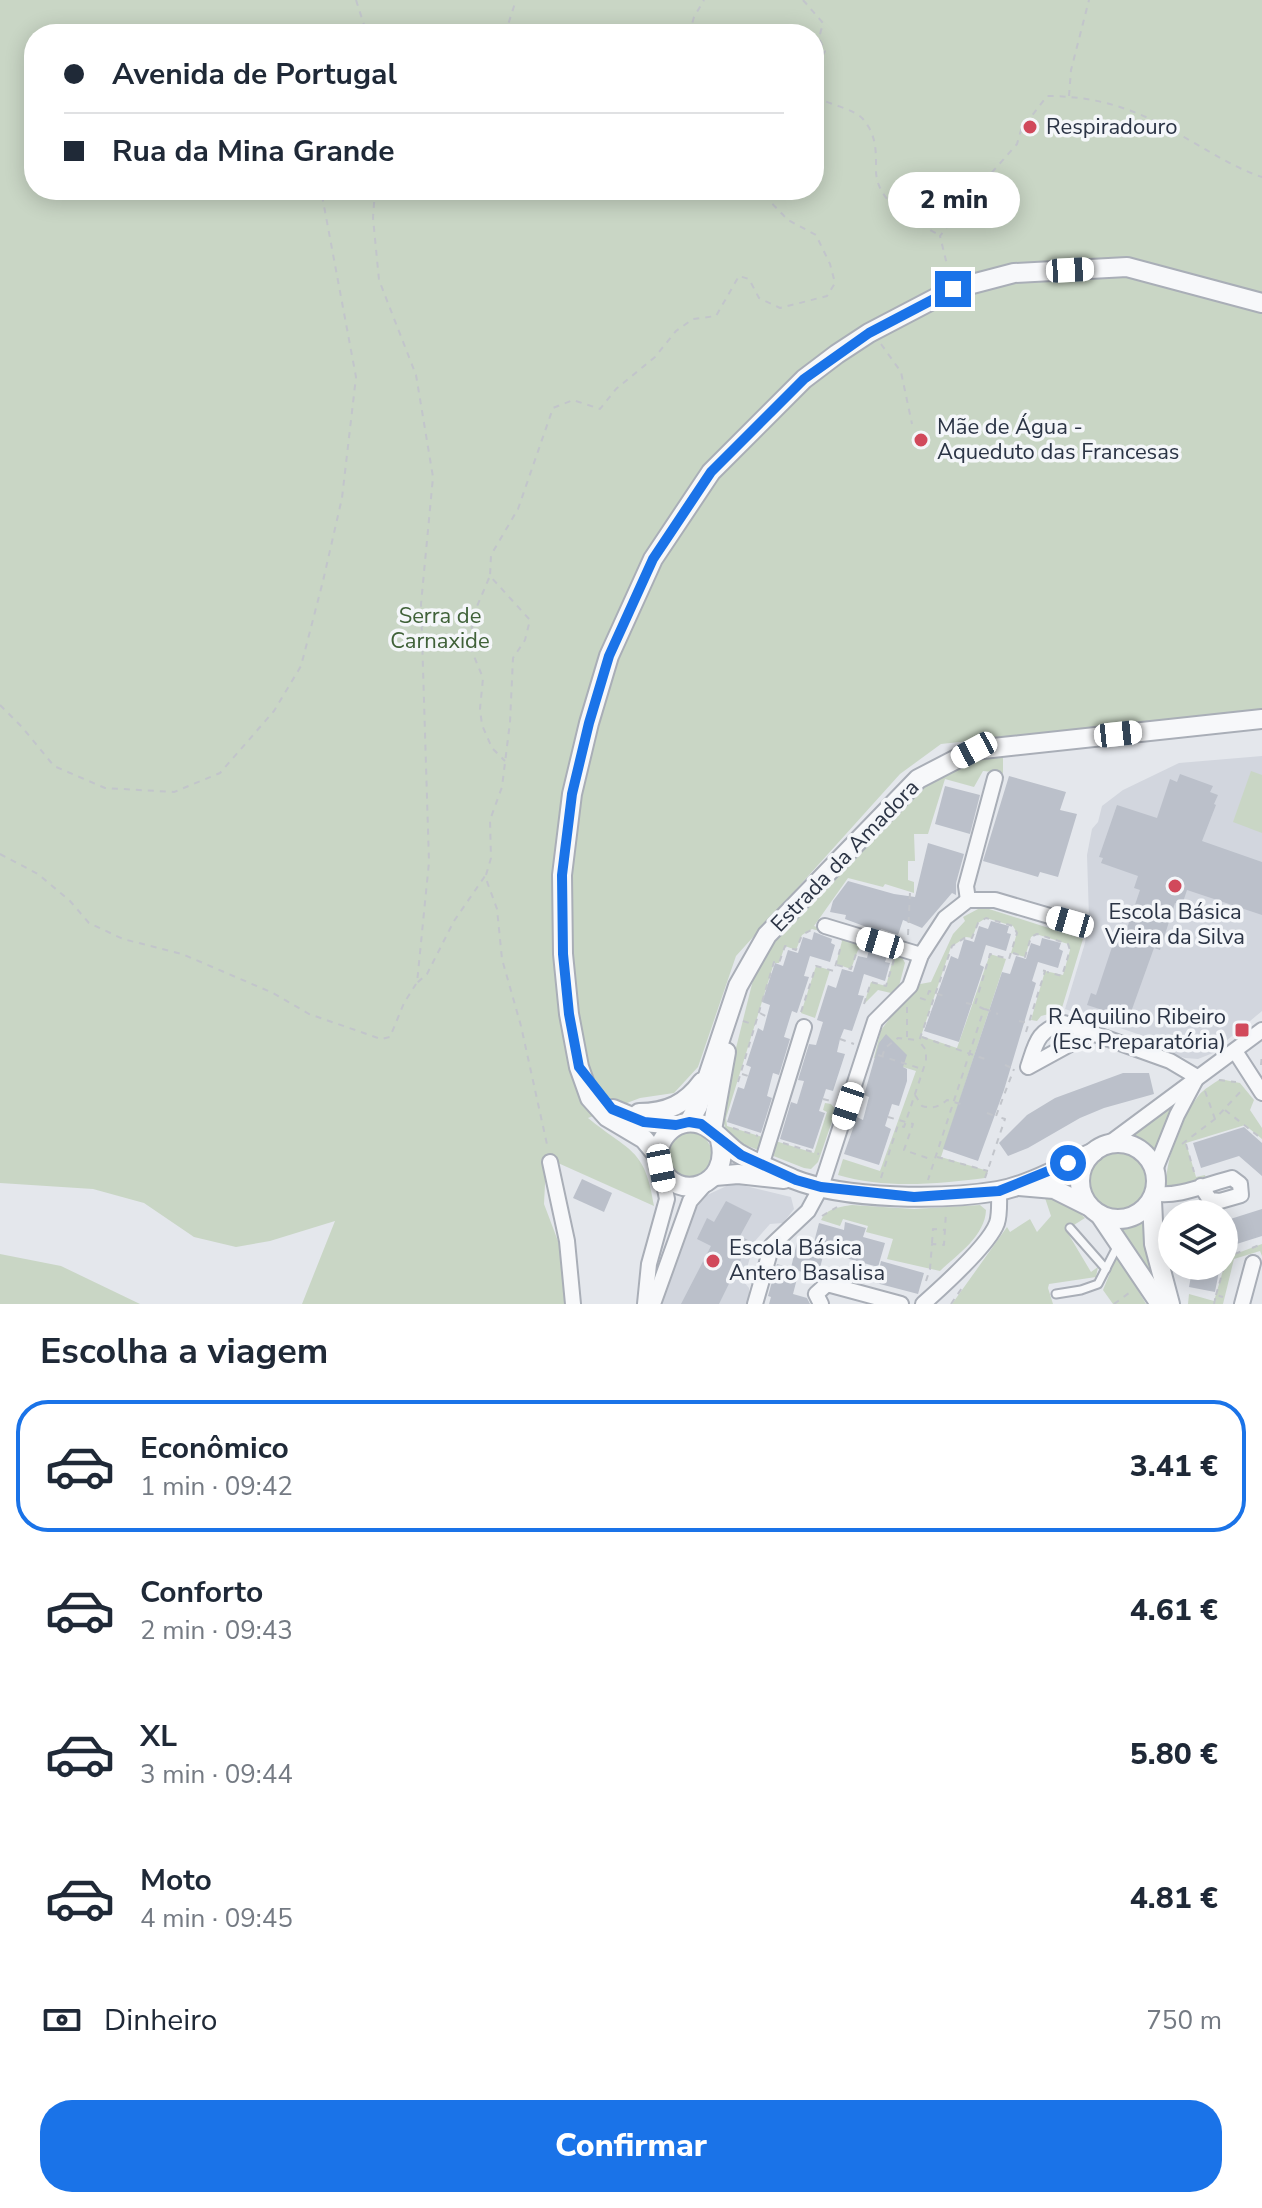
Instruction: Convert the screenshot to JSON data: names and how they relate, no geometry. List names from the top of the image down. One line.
{"streets":{"street":["Estrada da Amadora"]},"parks":["Serra de Carnaxide"],"places":{"other":["Respiradouro","Mãe de Água - Aqueduto das Francesas","Escola Básica Vieira da Silva","Escola Básica Antero Basalisa"],"transit":["R Aquilino Ribeiro (Esc Preparatória)"]},"page":{"banner":["Avenida de Portugal","Rua da Mina Grande"],"bubble":"2 min","heading":"Escolha a viagem","list":[{"name":"Econômico","note":"1 min · 09:42","value":"3.41 €"},{"name":"Conforto","note":"2 min · 09:43","value":"4.61 €"},{"name":"XL","note":"3 min · 09:44","value":"5.80 €"},{"name":"Moto","note":"4 min · 09:45","value":"4.81 €"}],"pay":["Dinheiro","750 m"],"buttons":"Confirmar"}}
